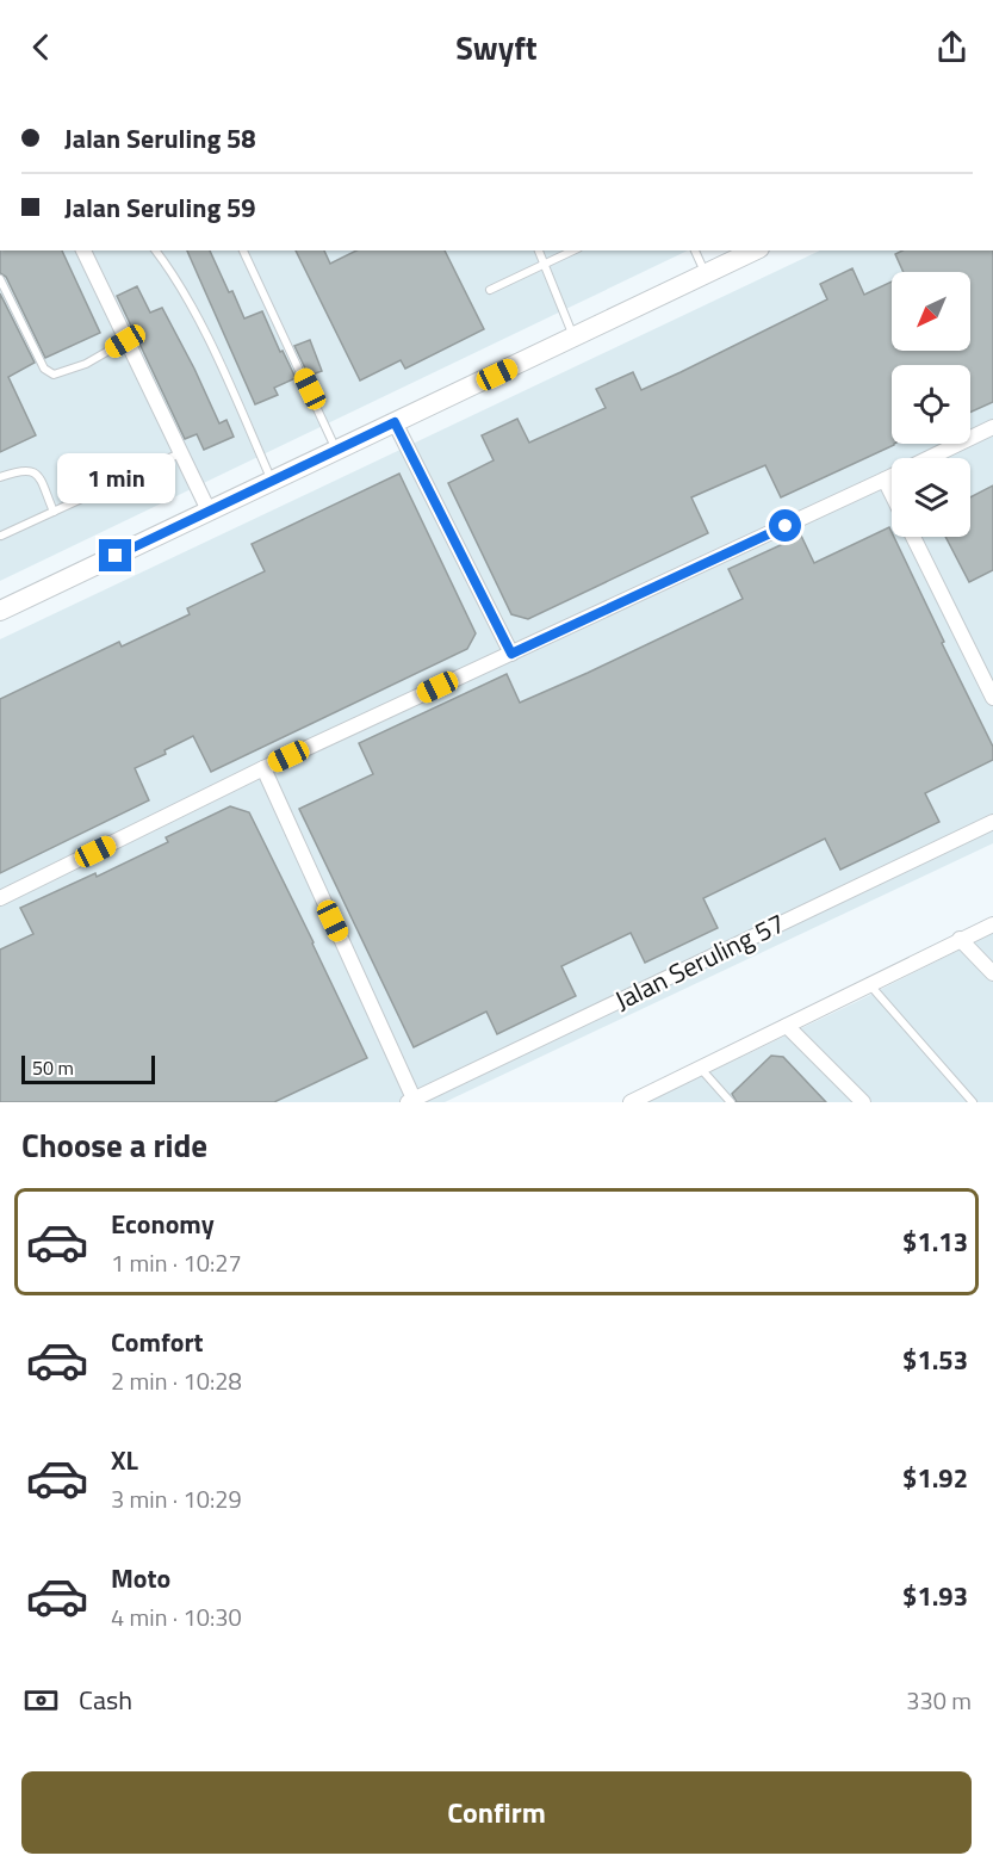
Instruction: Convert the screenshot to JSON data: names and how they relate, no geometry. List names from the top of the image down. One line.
{"streets":{"street":["Jalan Seruling 57"]},"scale_bar":"50 m","north":"bottom left","page":{"header":"Swyft","banner":["Jalan Seruling 58","Jalan Seruling 59"],"bubble":"1 min","scale":"50 m","heading":"Choose a ride","list":[{"name":"Economy","note":"1 min · 10:27","value":"$1.13"},{"name":"Comfort","note":"2 min · 10:28","value":"$1.53"},{"name":"XL","note":"3 min · 10:29","value":"$1.92"},{"name":"Moto","note":"4 min · 10:30","value":"$1.93"}],"pay":["Cash","330 m"],"buttons":"Confirm"}}
